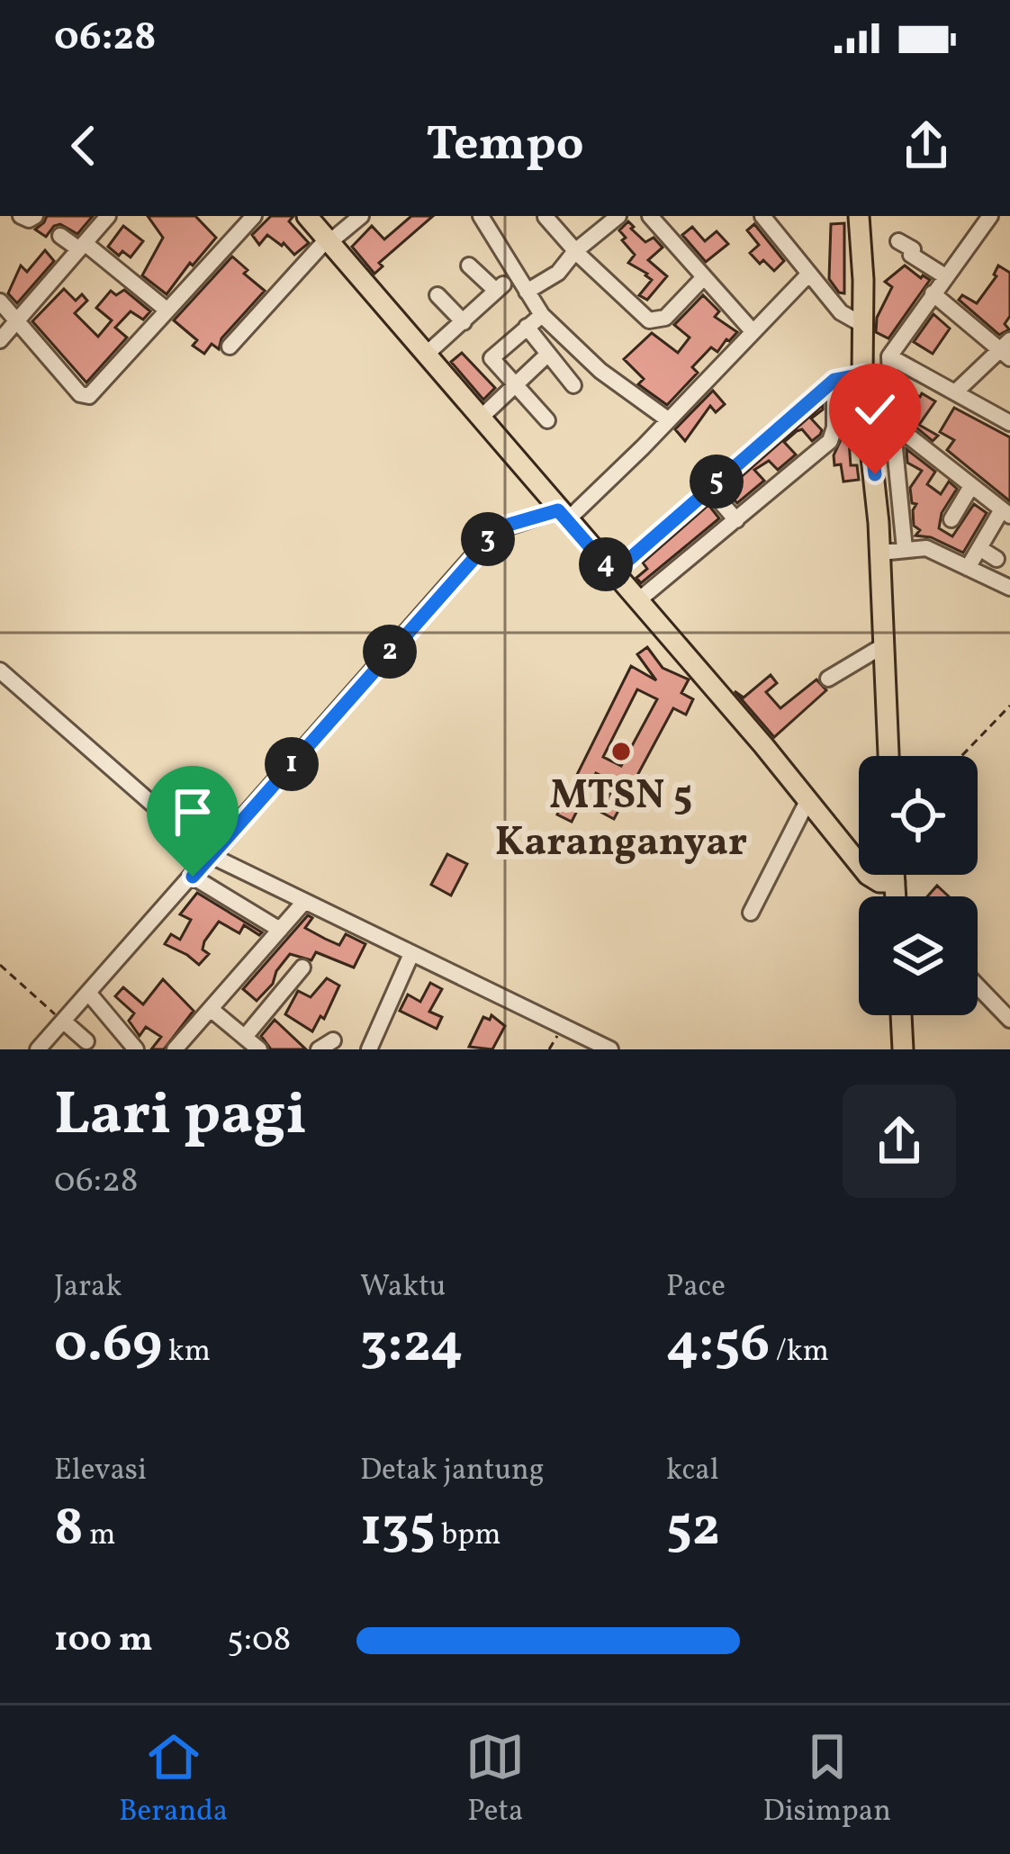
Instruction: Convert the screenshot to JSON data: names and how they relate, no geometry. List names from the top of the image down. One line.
{"places":["MTSN 5 Karanganyar"],"page":{"status":"06:28","header":"Tempo","pins":["5","3","4","2","1"],"heading":["Lari pagi","06:28"],"stats":[["Jarak","0.69 km"],["Waktu","3:24"],["Pace","4:56 /km"],["Elevasi","8 m"],["Detak jantung","135 bpm"],["kcal","52"]],"list":[{"name":"100 m","note":"5:08"}],"tabs":["Beranda","Peta","Disimpan"]}}
